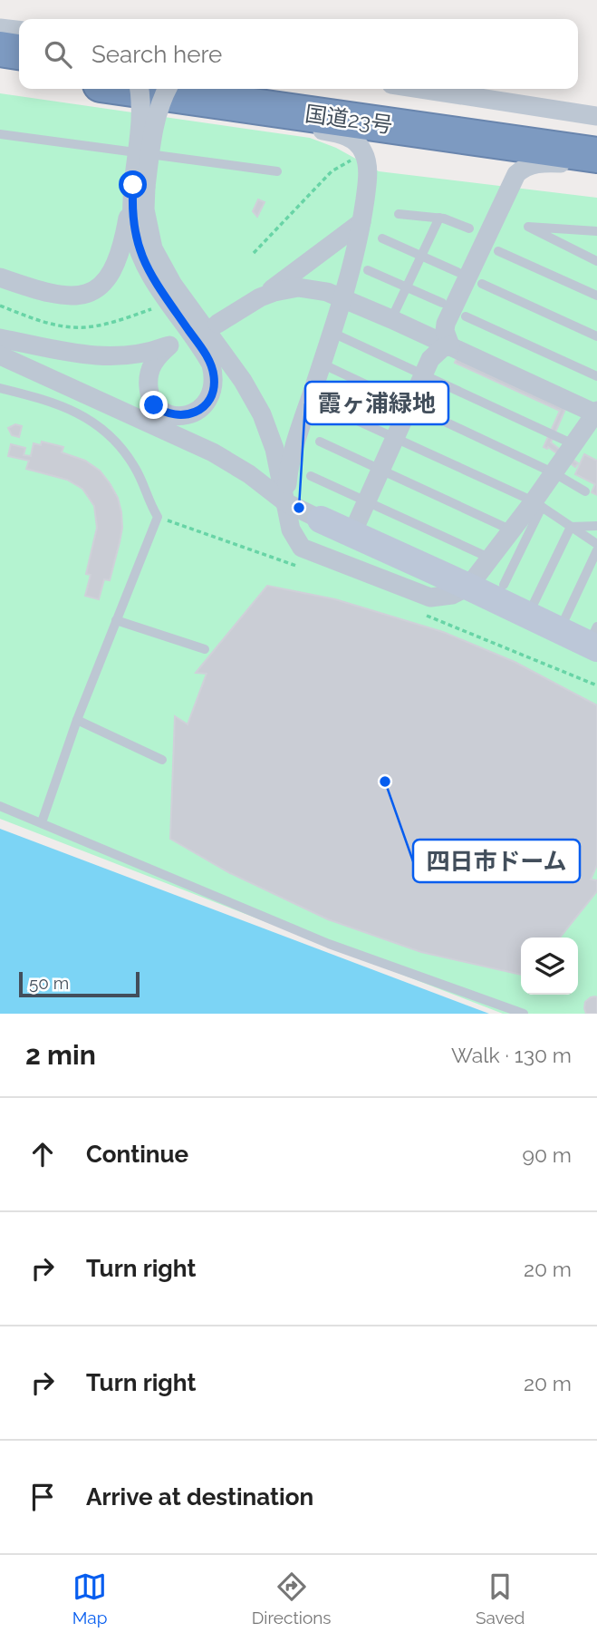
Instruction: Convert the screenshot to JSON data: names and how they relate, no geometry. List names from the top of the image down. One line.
{"streets":{"highway":["国道23号"]},"places":["霞ヶ浦緑地","四日市ドーム"],"scale_bar":"50 m","page":{"search":"Search here","scale":"50 m","heading":["2 min","Walk · 130 m"],"list":[["Continue","90 m"],["Turn right","20 m"],["Turn right","20 m"],"Arrive at destination"],"nav":["Map","Directions","Saved"]}}
